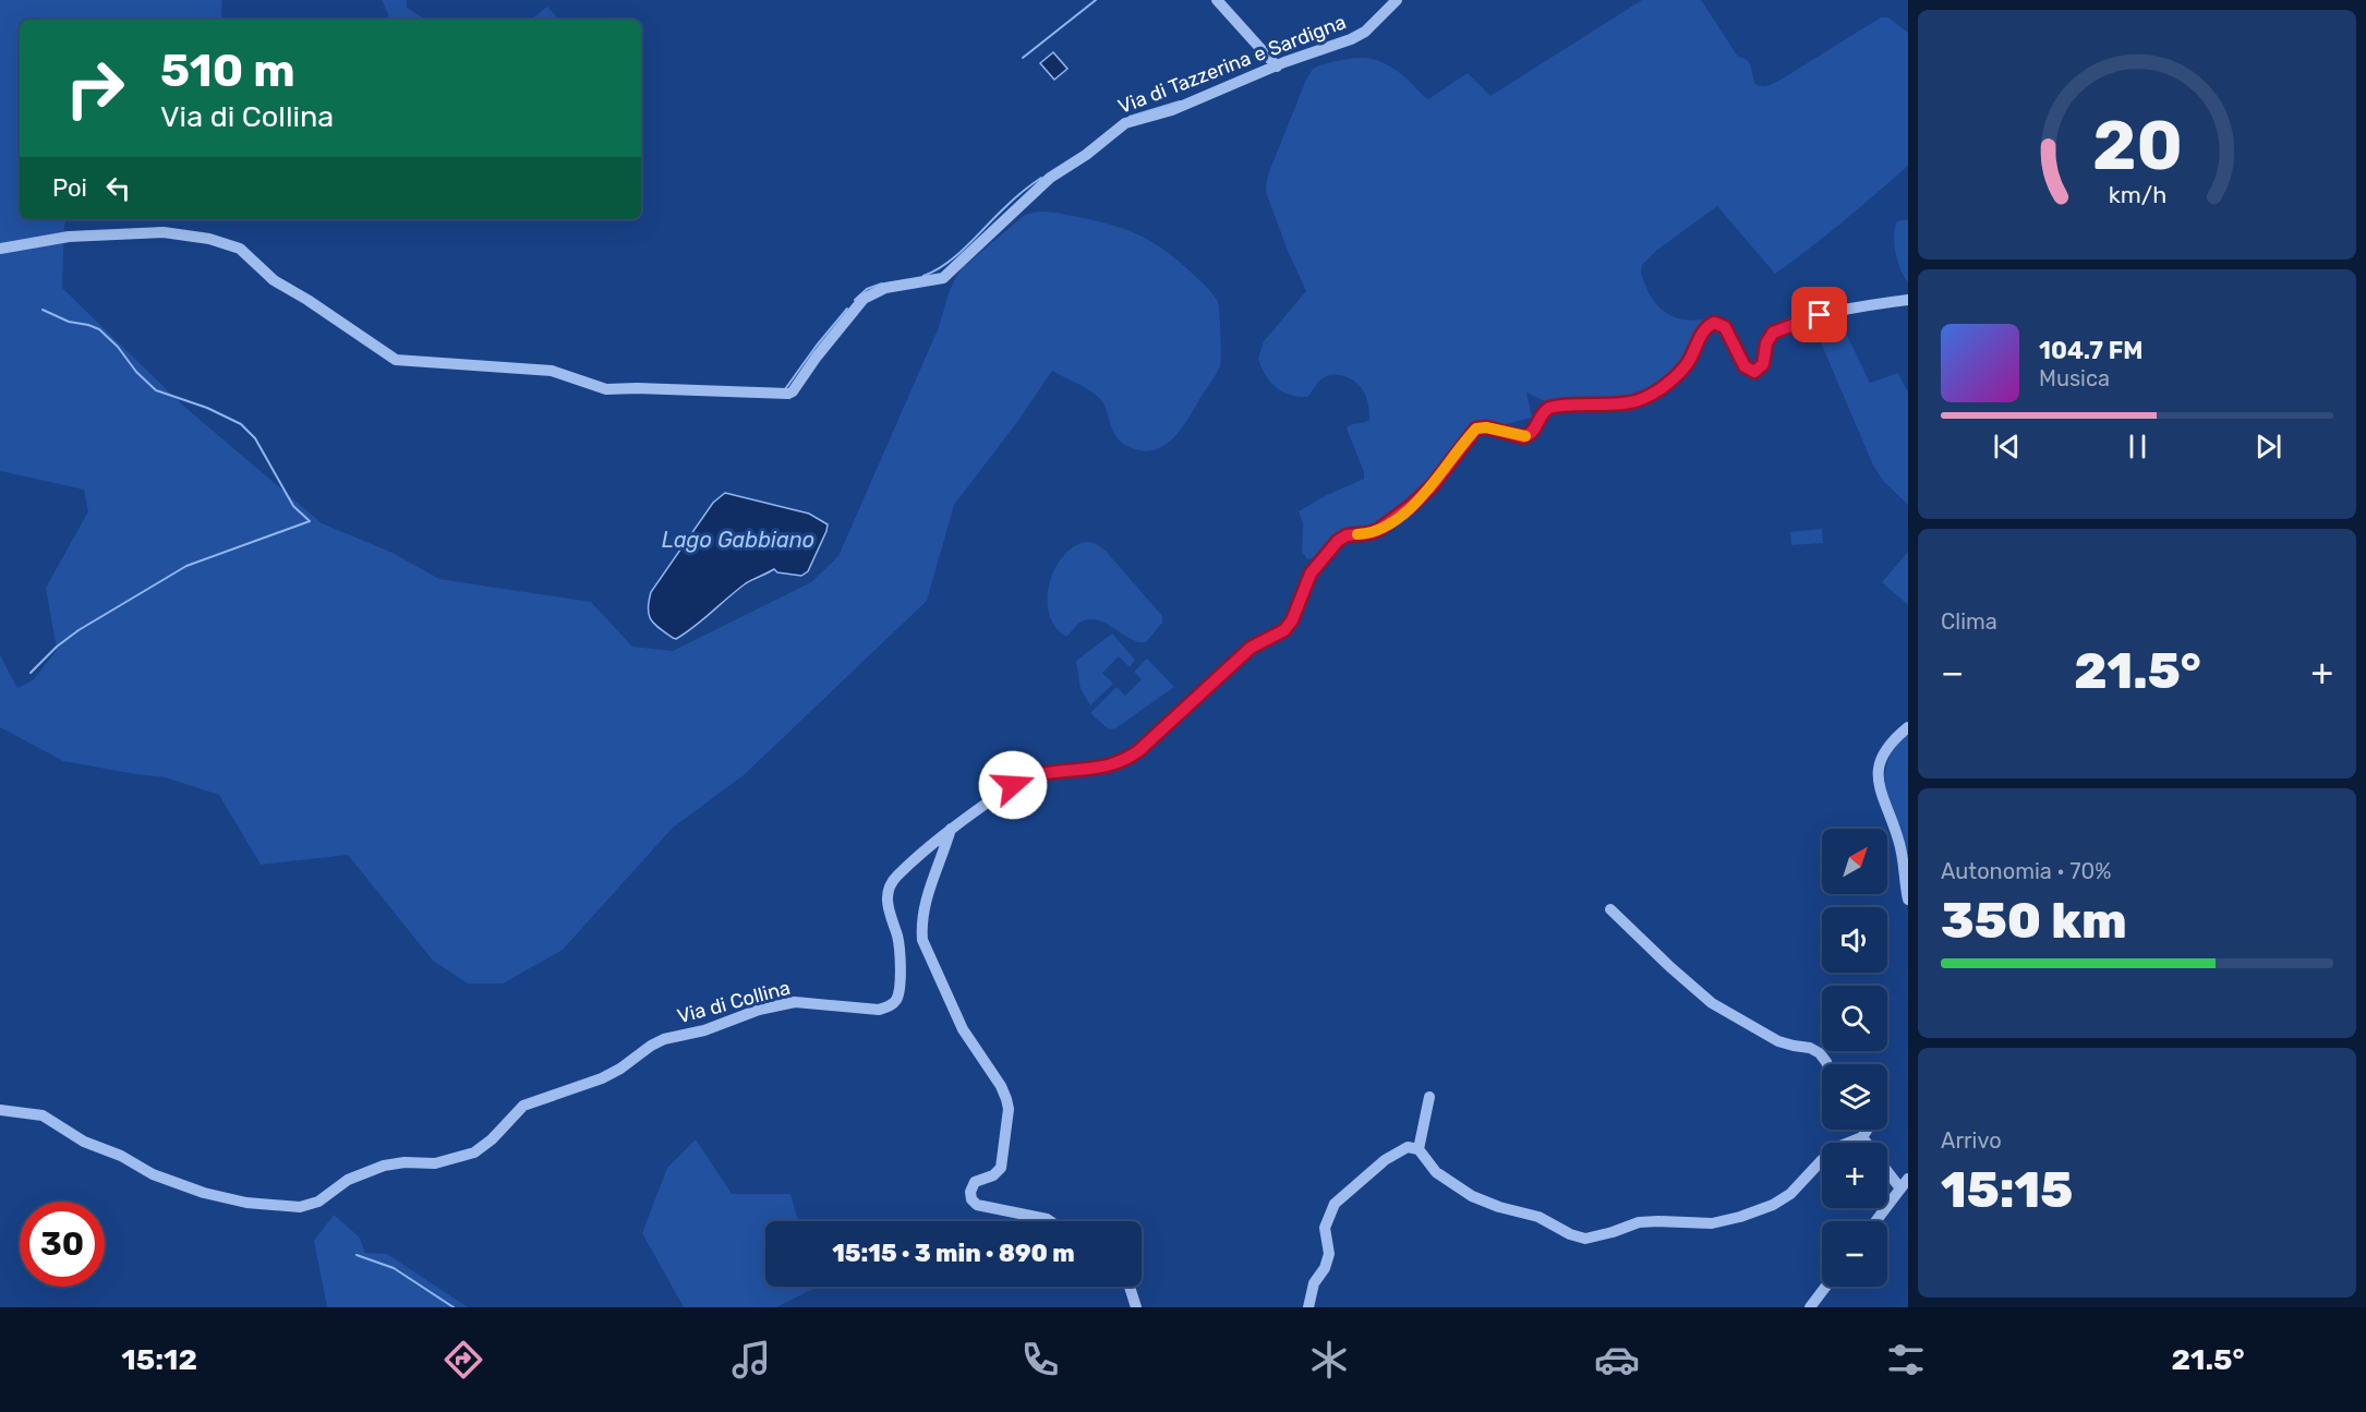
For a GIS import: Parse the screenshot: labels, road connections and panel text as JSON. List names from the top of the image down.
{
  "streets": {
    "street": ["Via di Tazzerina e Sardigna", "Via di Collina"]
  },
  "water": ["Lago Gabbiano"],
  "north": "top right",
  "page": {
    "turn": ["510 m", "Via di Collina"],
    "then": "Poi",
    "song": ["104.7 FM", "Musica"],
    "tile": [
      "Clima",
      ["Autonomia · 70%", "350 km"],
      ["Arrivo", "15:15"]
    ],
    "heat": ["−", "21.5°", "+"],
    "map_buttons": ["+", "−"],
    "limit": "30",
    "trip": "15:15 · 3 min · 890 m",
    "tabs": ["15:12", "21.5°"],
    "gauge": ["20", "km/h"]
  }
}
